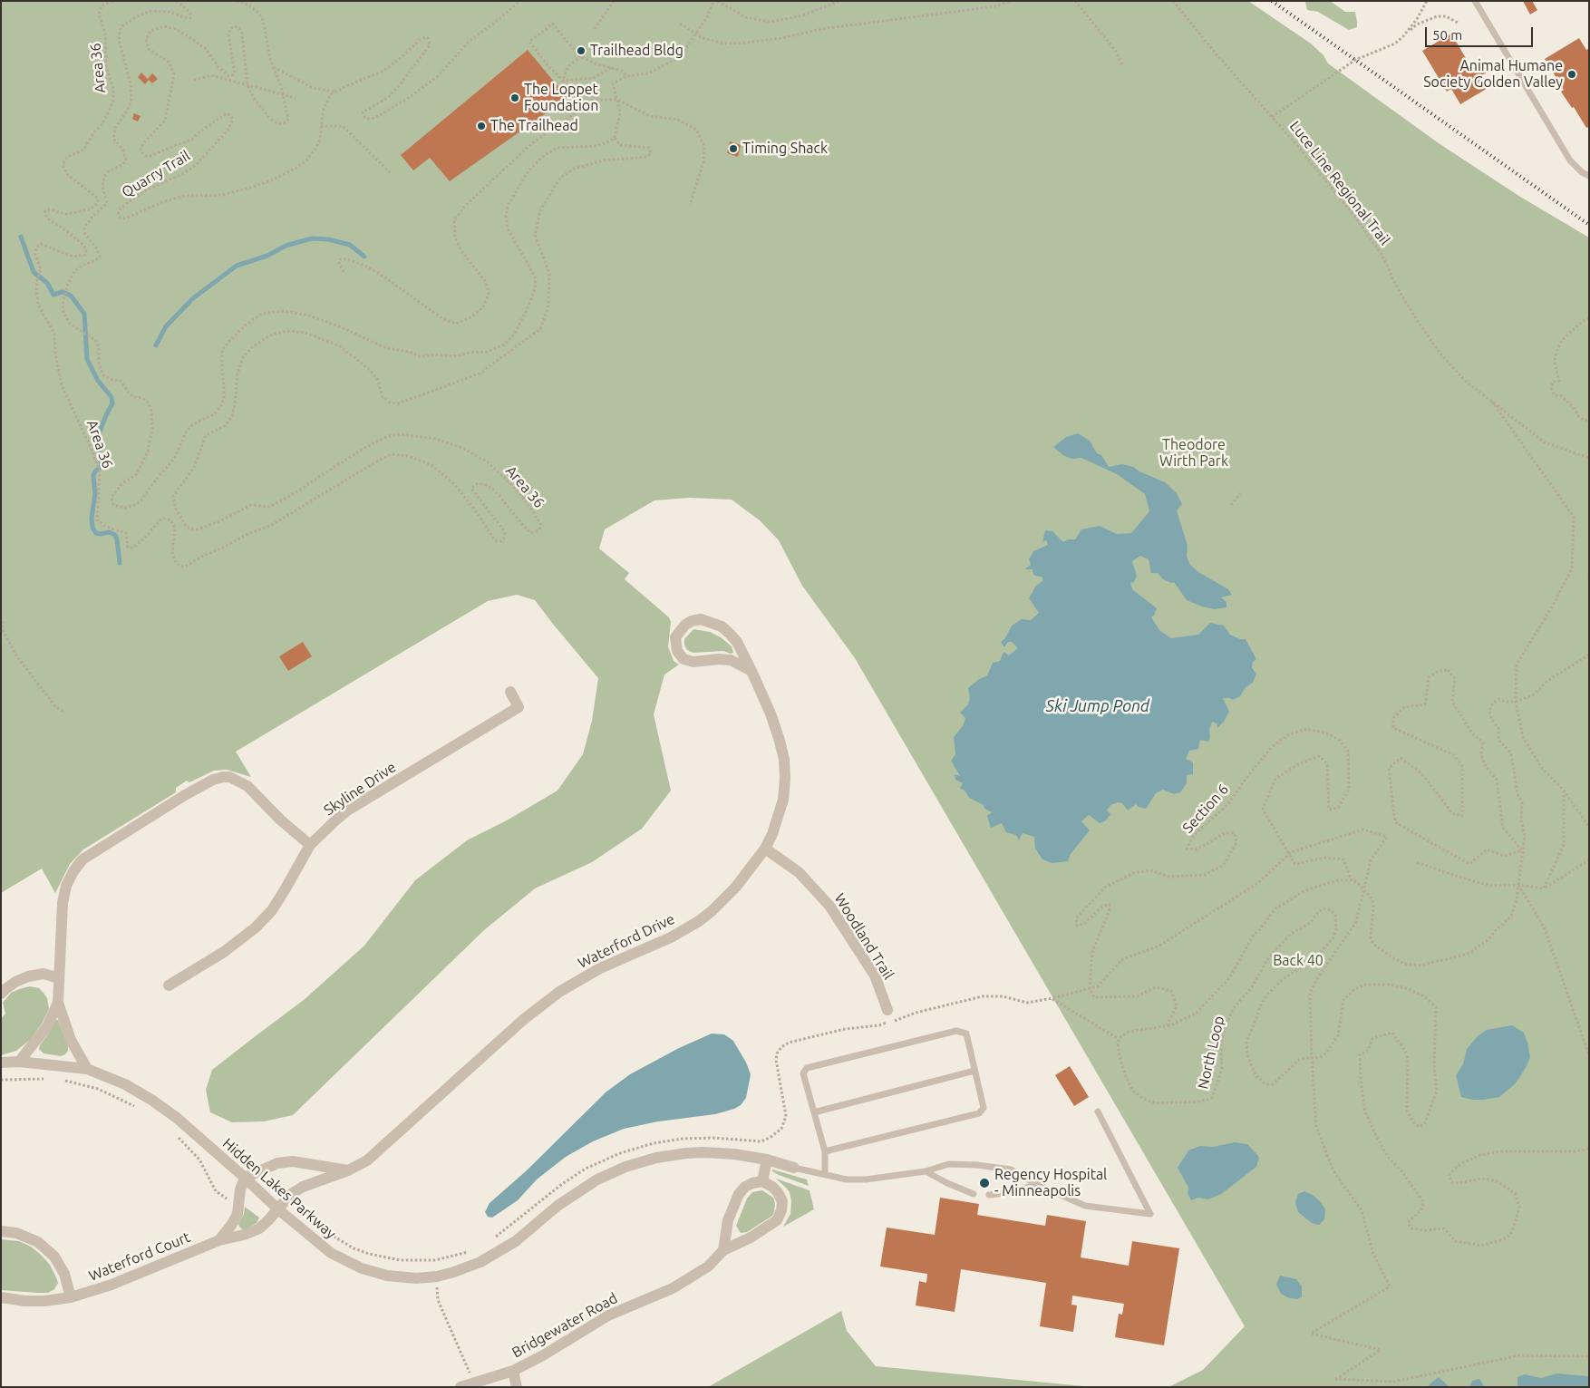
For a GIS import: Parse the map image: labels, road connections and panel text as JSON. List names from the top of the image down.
{
  "streets": {
    "street": [
      "Skyline Drive",
      "Woodland Trail",
      "Waterford Drive",
      "Hidden Lakes Parkway",
      "Waterford Court",
      "Bridgewater Road"
    ],
    "path": [
      "Area 36",
      "Quarry Trail",
      "Luce Line Regional Trail",
      "Section 6",
      "North Loop"
    ]
  },
  "crossings": [
    ["Section 6", "North Loop"],
    ["Woodland Trail", "Waterford Drive"],
    ["Waterford Drive", "Hidden Lakes Parkway"],
    ["Waterford Drive", "Waterford Court"],
    ["Hidden Lakes Parkway", "Waterford Court"]
  ],
  "water": ["Ski Jump Pond"],
  "parks": ["Theodore Wirth Park", "Back 40"],
  "places": [
    "Trailhead Bldg",
    "Animal Humane Society Golden Valley",
    "The Loppet Foundation",
    "The Trailhead",
    "Timing Shack",
    "Regency Hospital - Minneapolis"
  ],
  "scale_bar": "50 m"
}
